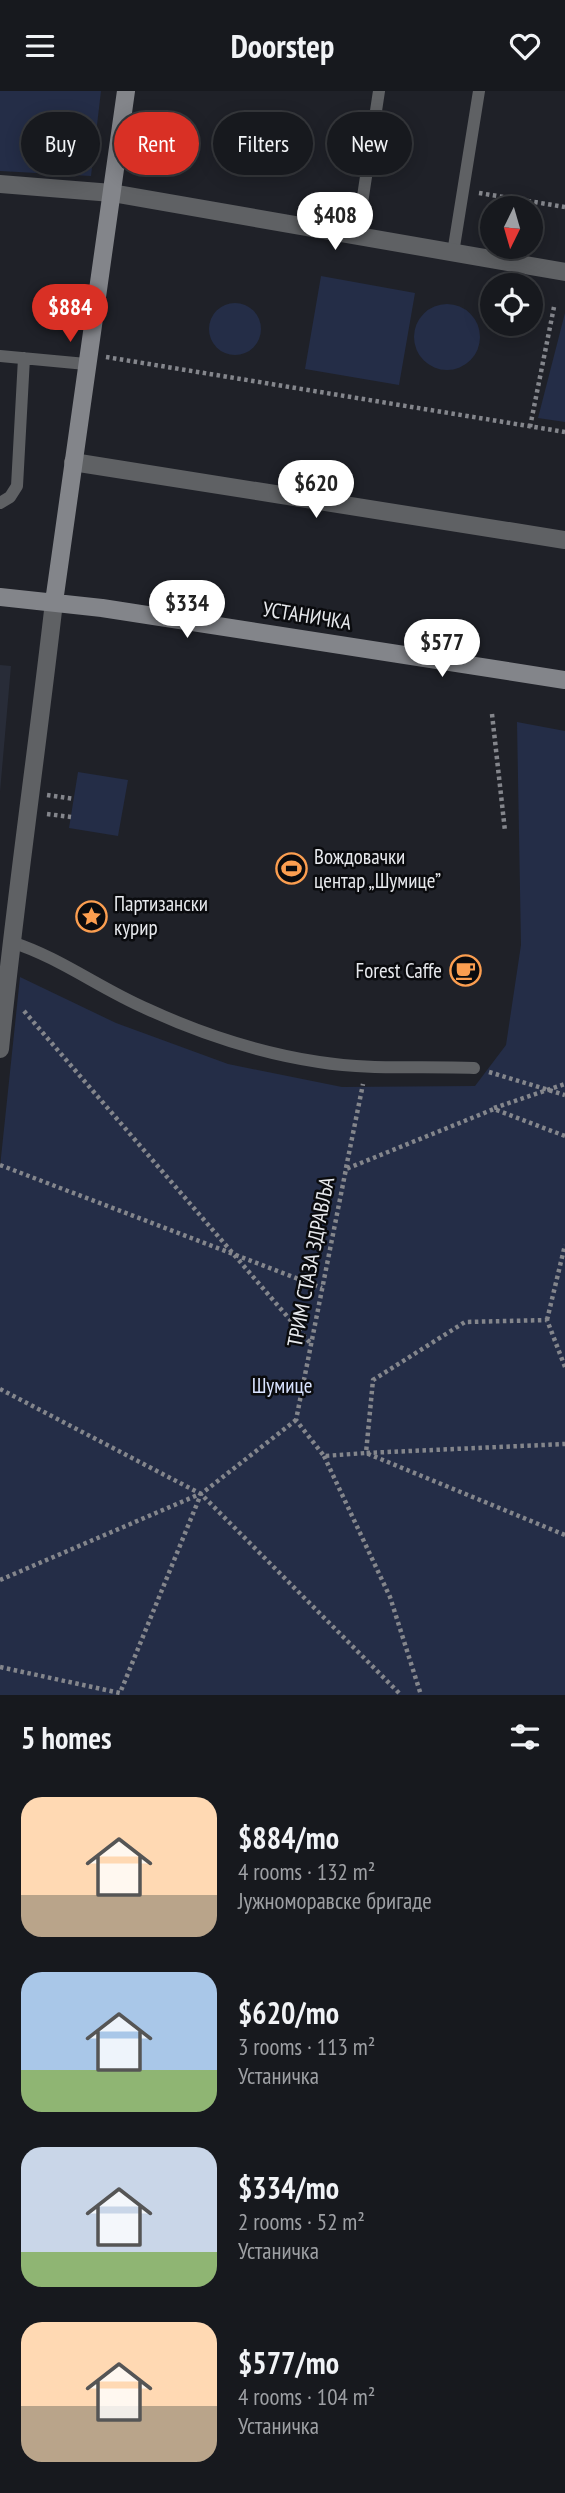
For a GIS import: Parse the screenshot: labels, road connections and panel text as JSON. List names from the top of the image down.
{
  "streets": {
    "main road": ["УСТАНИЧКА"],
    "path": ["ТРИМ СТАЗА ЗДРАВЉА"]
  },
  "parks": ["Шумице"],
  "places": {
    "sports": ["Вождовачки центар „Шумице”"],
    "place": ["Партизански курир"],
    "cafe": ["Forest Caffe"]
  },
  "north": "bottom",
  "page": {
    "header": "Doorstep",
    "chip": [
      "Buy",
      "Rent",
      "Filters",
      "New"
    ],
    "price": [
      "$408",
      "$884",
      "$620",
      "$334",
      "$577"
    ],
    "heading": "5 homes",
    "list": [
      {
        "name": "$884/mo",
        "note": "4 rooms · 132 m² · Јужноморавске бригаде"
      },
      {
        "name": "$620/mo",
        "note": "3 rooms · 113 m² · Устаничка"
      },
      {
        "name": "$334/mo",
        "note": "2 rooms · 52 m² · Устаничка"
      },
      {
        "name": "$577/mo",
        "note": "4 rooms · 104 m² · Устаничка"
      }
    ]
  }
}
